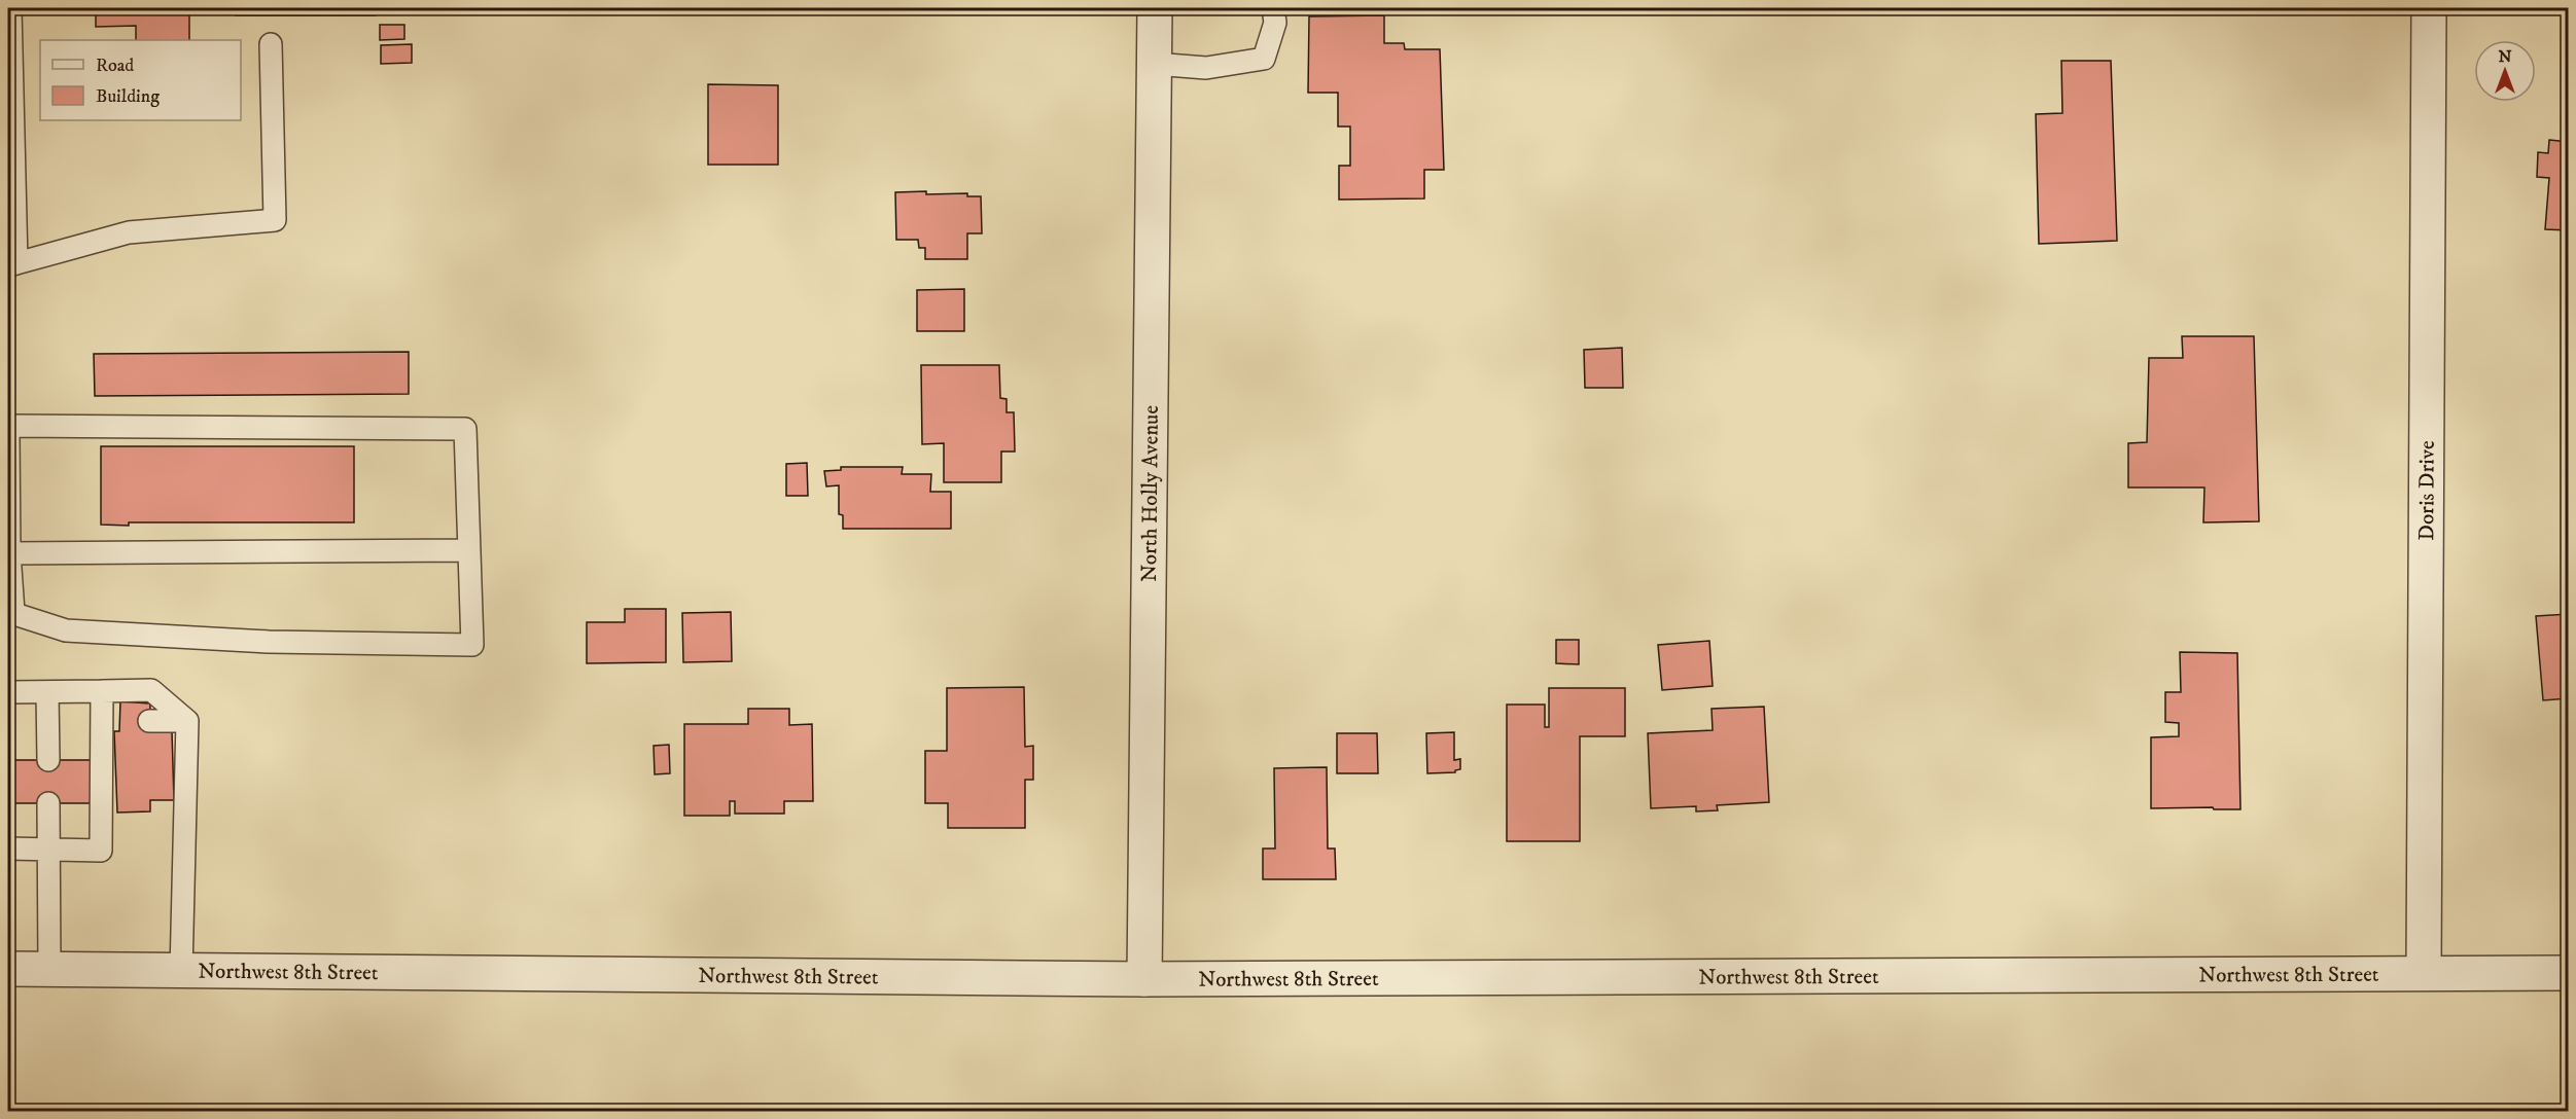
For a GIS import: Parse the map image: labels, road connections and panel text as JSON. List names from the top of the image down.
{
  "streets": {
    "street": ["Doris Drive", "North Holly Avenue", "Northwest 8th Street"]
  },
  "crossings": [
    ["Doris Drive", "Northwest 8th Street"],
    ["North Holly Avenue", "Northwest 8th Street"]
  ],
  "legend": ["Road", "Building"],
  "north": "top"
}
